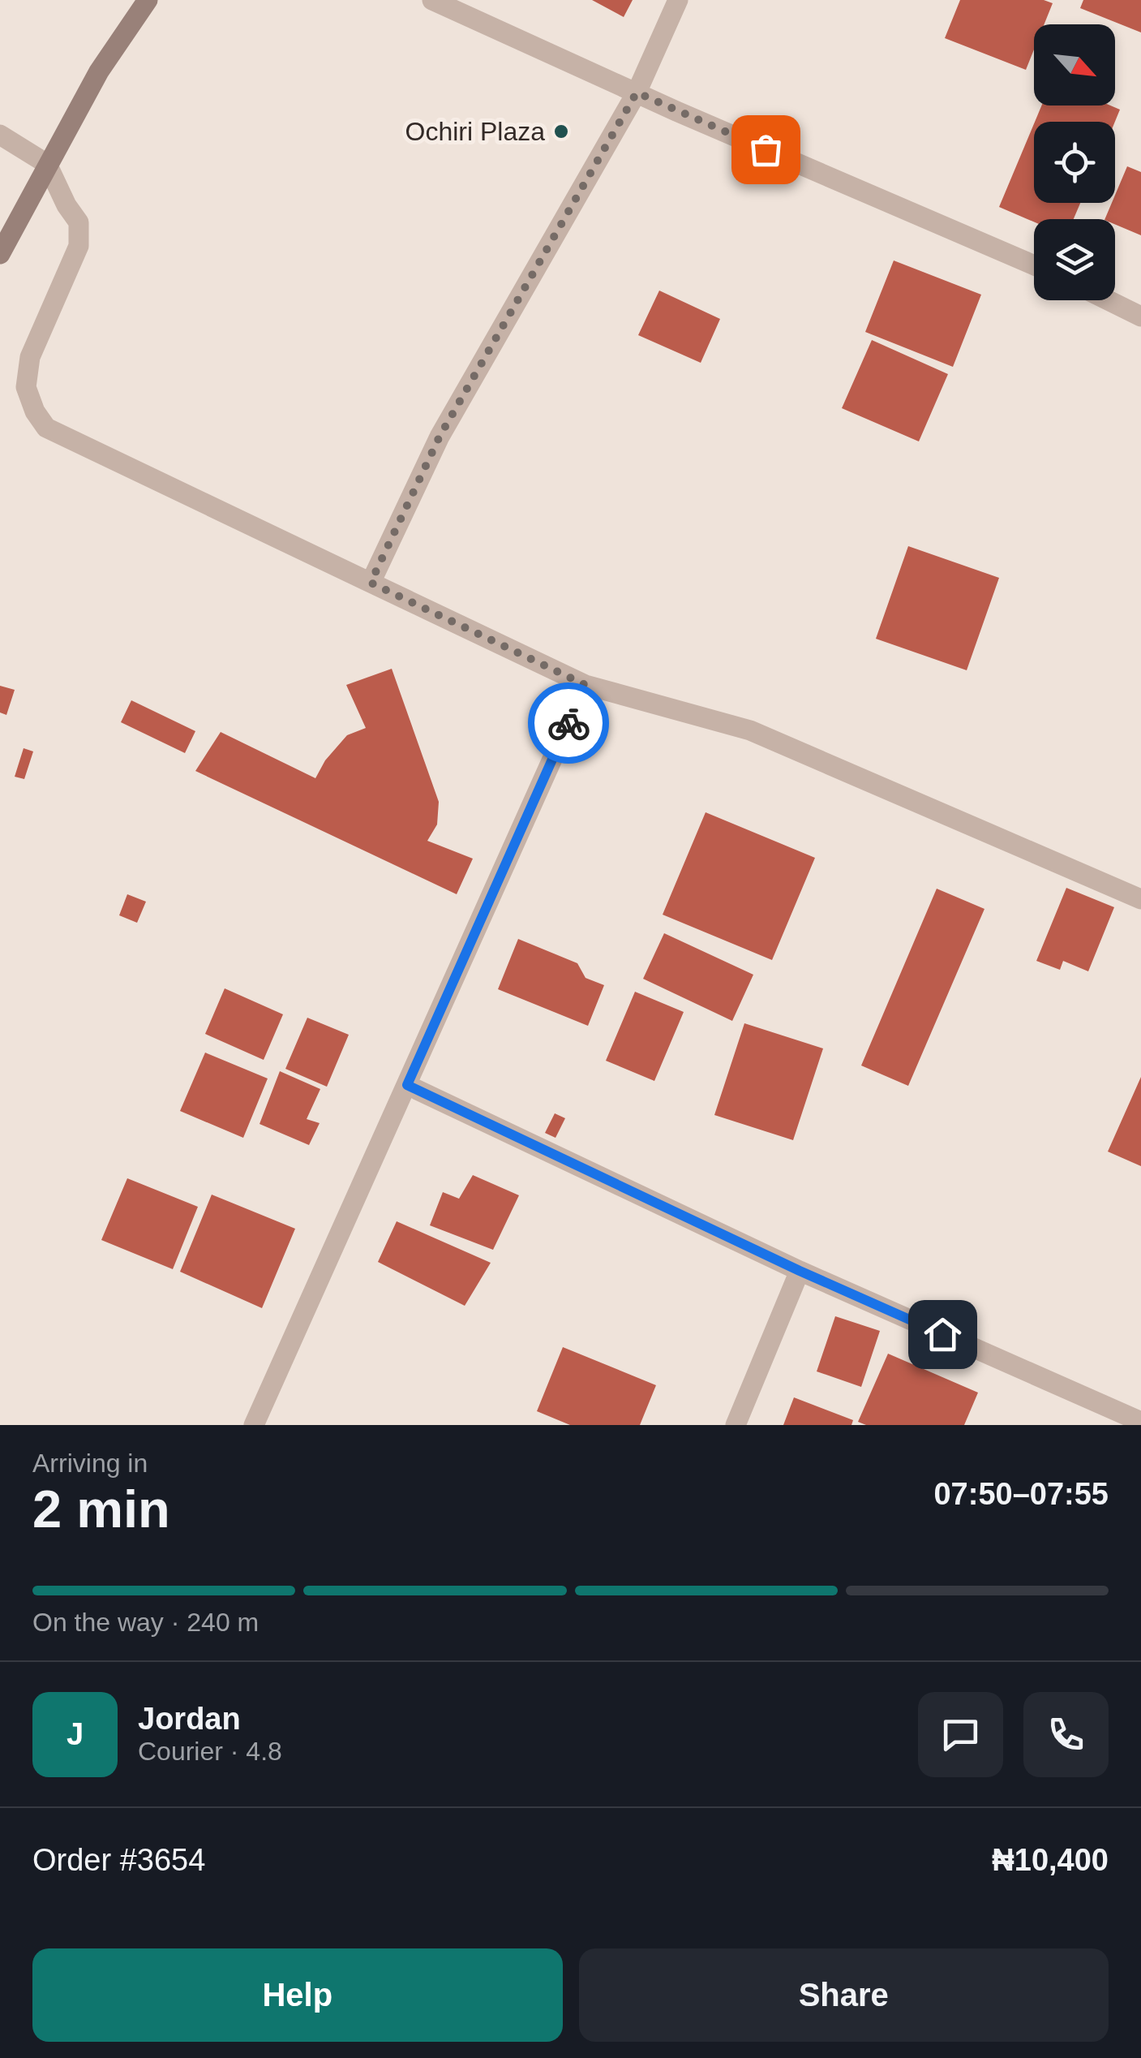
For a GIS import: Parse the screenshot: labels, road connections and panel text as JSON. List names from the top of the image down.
{
  "places": ["Ochiri Plaza"],
  "north": "bottom right",
  "page": {
    "heading": ["2 min", "Arriving in", "07:50–07:55"],
    "panel": [
      "Jordan",
      "Courier · 4.8",
      "Order #3654",
      "₦10,400"
    ],
    "bar": "On the way · 240 m",
    "round": "J",
    "buttons": ["Help", "Share"]
  }
}
